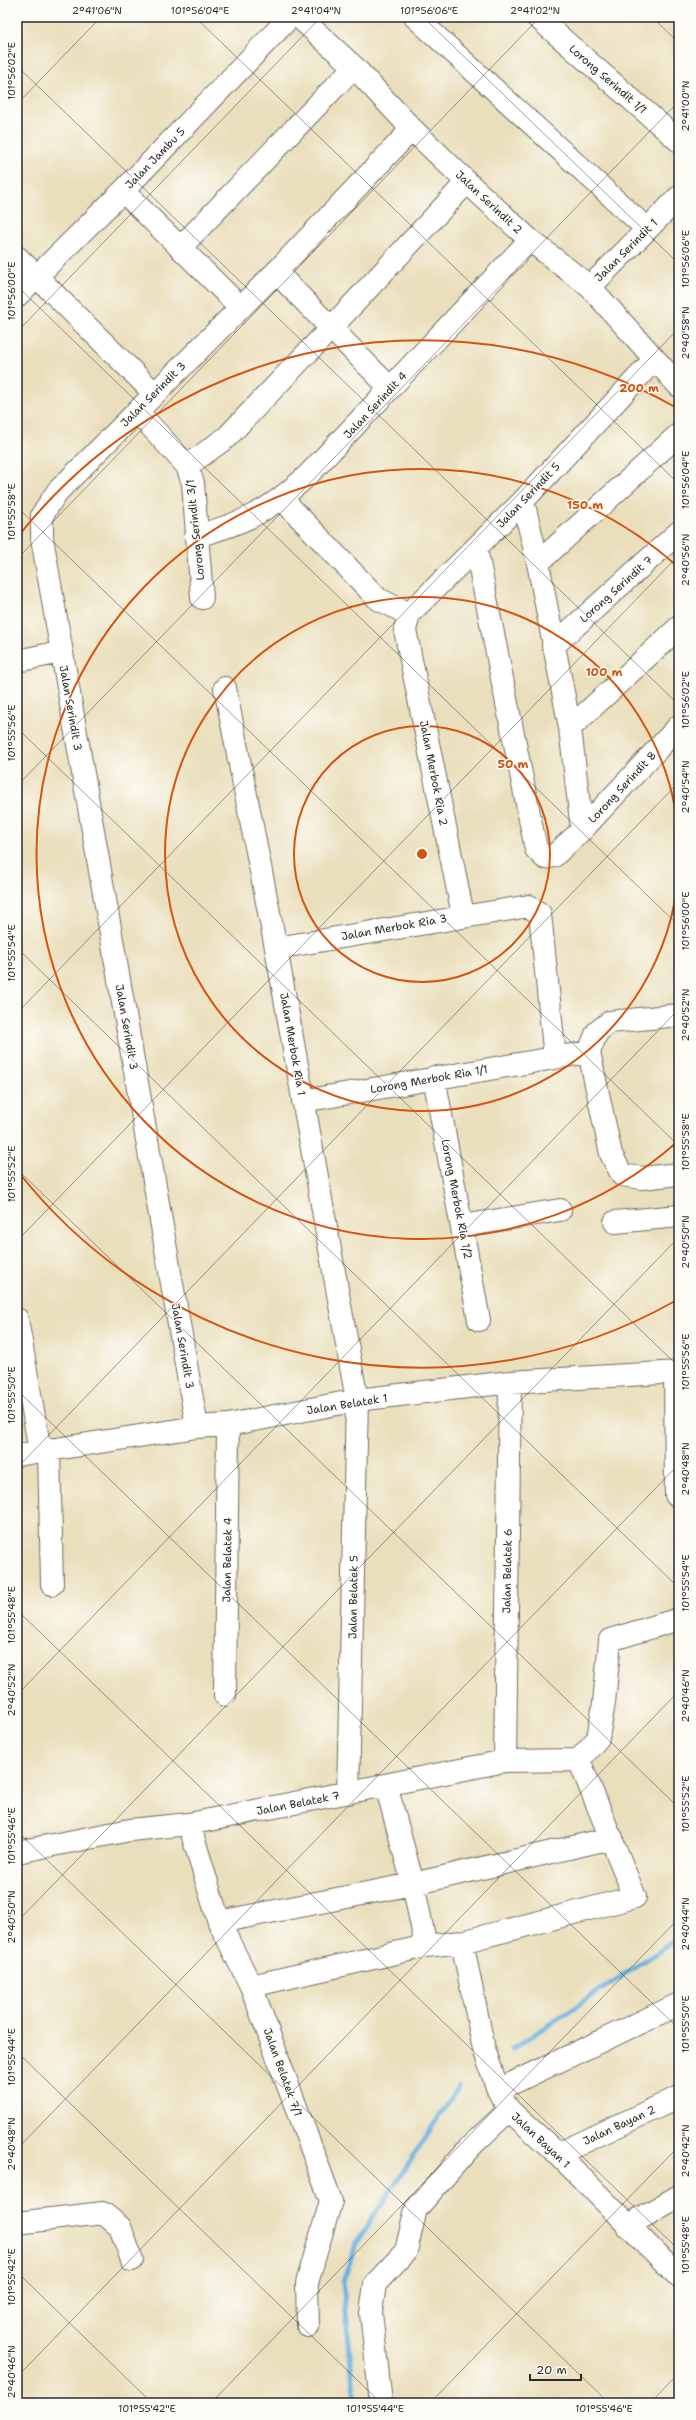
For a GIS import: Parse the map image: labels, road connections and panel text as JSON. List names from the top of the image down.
{
  "streets": {
    "street": [
      "Lorong Serindit 1/1",
      "Jalan Jambu 5",
      "Jalan Serindit 2",
      "Jalan Serindit 1",
      "Jalan Serindit 3",
      "Jalan Serindit 4",
      "Jalan Serindit 5",
      "Lorong Serindit 3/1",
      "Lorong Serindit 7",
      "Jalan Merbok Ria 2",
      "Lorong Serindit 8",
      "Jalan Merbok Ria 3",
      "Jalan Merbok Ria 1",
      "Lorong Merbok Ria 1/1",
      "Lorong Merbok Ria 1/2",
      "Jalan Belatek 1",
      "Jalan Belatek 4",
      "Jalan Belatek 6",
      "Jalan Belatek 5",
      "Jalan Belatek 7",
      "Jalan Belatek 7/1",
      "Jalan Bayan 2",
      "Jalan Bayan 1"
    ]
  },
  "crossings": [
    ["Jalan Serindit 2", "Jalan Serindit 1"],
    ["Jalan Serindit 2", "Jalan Serindit 3"],
    ["Jalan Serindit 2", "Jalan Serindit 4"],
    ["Jalan Serindit 2", "Jalan Serindit 5"],
    ["Jalan Serindit 3", "Lorong Serindit 3/1"],
    ["Jalan Serindit 3", "Jalan Belatek 1"],
    ["Jalan Serindit 4", "Lorong Serindit 3/1"],
    ["Jalan Serindit 5", "Jalan Merbok Ria 2"],
    ["Jalan Serindit 5", "Lorong Serindit 8"],
    ["Lorong Serindit 7", "Lorong Serindit 8"],
    ["Jalan Merbok Ria 2", "Jalan Merbok Ria 3"],
    ["Jalan Merbok Ria 3", "Jalan Merbok Ria 1"],
    ["Jalan Merbok Ria 3", "Lorong Merbok Ria 1/1"],
    ["Jalan Merbok Ria 1", "Lorong Merbok Ria 1/1"],
    ["Jalan Merbok Ria 1", "Jalan Belatek 1"],
    ["Jalan Merbok Ria 1", "Jalan Belatek 5"],
    ["Lorong Merbok Ria 1/1", "Lorong Merbok Ria 1/2"],
    ["Jalan Belatek 1", "Jalan Belatek 4"],
    ["Jalan Belatek 1", "Jalan Belatek 6"],
    ["Jalan Belatek 1", "Jalan Belatek 5"],
    ["Jalan Belatek 6", "Jalan Belatek 7"],
    ["Jalan Belatek 5", "Jalan Belatek 7"],
    ["Jalan Belatek 7", "Jalan Belatek 7/1"],
    ["Jalan Bayan 2", "Jalan Bayan 1"]
  ],
  "scale_bar": "20 m",
  "coordinates": [
    "2°41'06\"N",
    "101°56'04\"E",
    "2°41'04\"N",
    "101°56'06\"E",
    "2°41'02\"N",
    "101°56'02\"E",
    "2°41'00\"N",
    "101°56'00\"E",
    "2°40'58\"N",
    "101°55'58\"E",
    "2°40'56\"N",
    "101°55'56\"E",
    "2°40'54\"N",
    "101°55'54\"E",
    "2°40'52\"N",
    "101°55'52\"E",
    "2°40'50\"N",
    "101°55'50\"E",
    "2°40'48\"N",
    "101°55'48\"E",
    "2°40'46\"N",
    "101°55'46\"E",
    "2°40'44\"N",
    "101°55'44\"E",
    "2°40'42\"N",
    "101°55'42\"E"
  ],
  "rings": [
    "200 m",
    "150 m",
    "100 m",
    "50 m"
  ]
}
